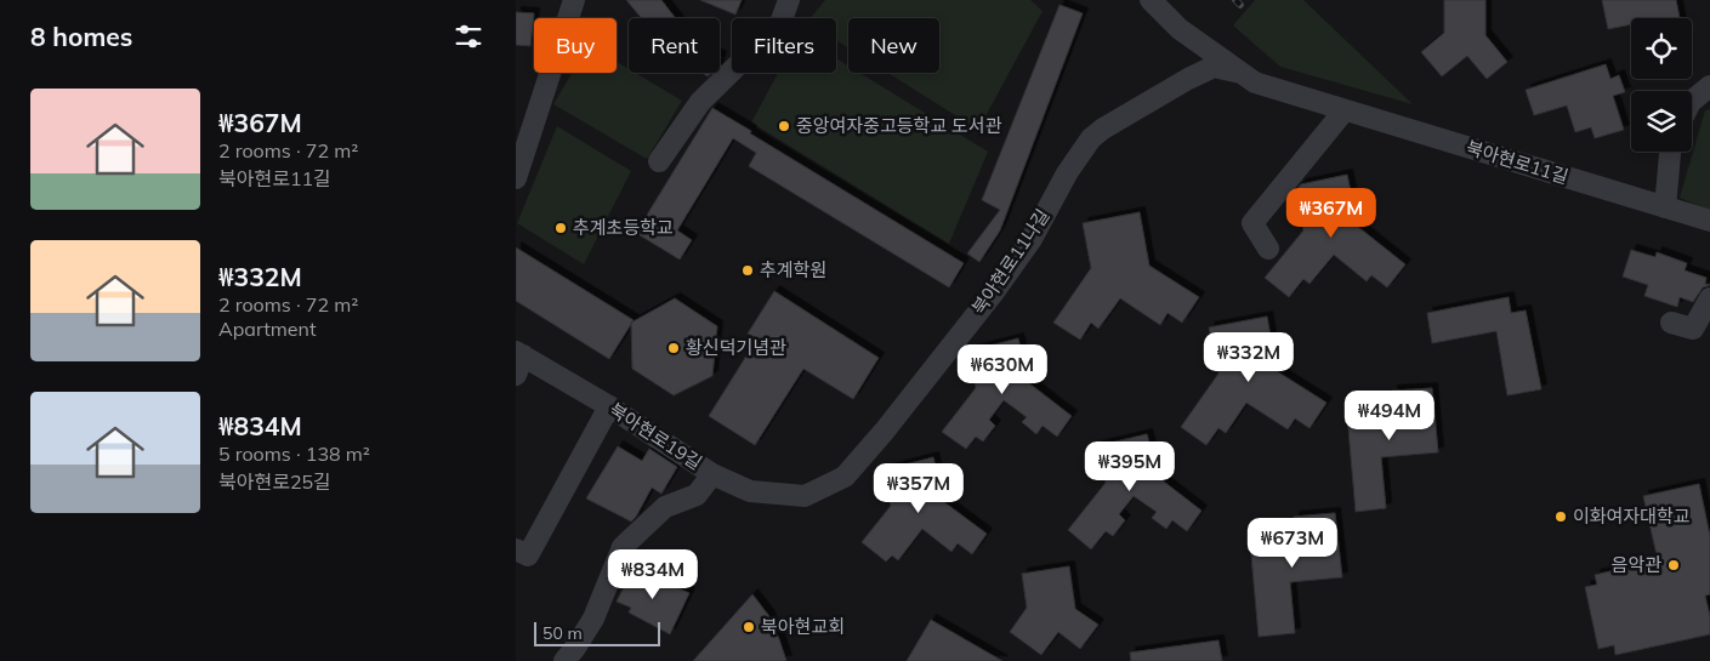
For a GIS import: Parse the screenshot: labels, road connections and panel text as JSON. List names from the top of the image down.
{
  "streets": {
    "street": ["북아현로11길", "북아현로11나길", "북아현로19길"]
  },
  "crossings": [
    ["북아현로11길", "북아현로11나길"],
    ["북아현로11나길", "북아현로19길"]
  ],
  "places": [
    "중앙여자중고등학교 도서관",
    "추계초등학교",
    "추계학원",
    "황신덕기념관",
    "이화여자대학교",
    "음악관",
    "북아현교회"
  ],
  "scale_bar": "50 m",
  "page": {
    "heading": "8 homes",
    "chip": [
      "Buy",
      "Rent",
      "Filters",
      "New"
    ],
    "list": [
      {
        "name": "₩367M",
        "note": "2 rooms · 72 m² · 북아현로11길"
      },
      {
        "name": "₩332M",
        "note": "2 rooms · 72 m² · Apartment"
      },
      {
        "name": "₩834M",
        "note": "5 rooms · 138 m² · 북아현로25길"
      }
    ],
    "price": [
      "₩367M",
      "₩332M",
      "₩630M",
      "₩494M",
      "₩395M",
      "₩357M",
      "₩673M",
      "₩834M"
    ],
    "scale": "50 m"
  }
}
